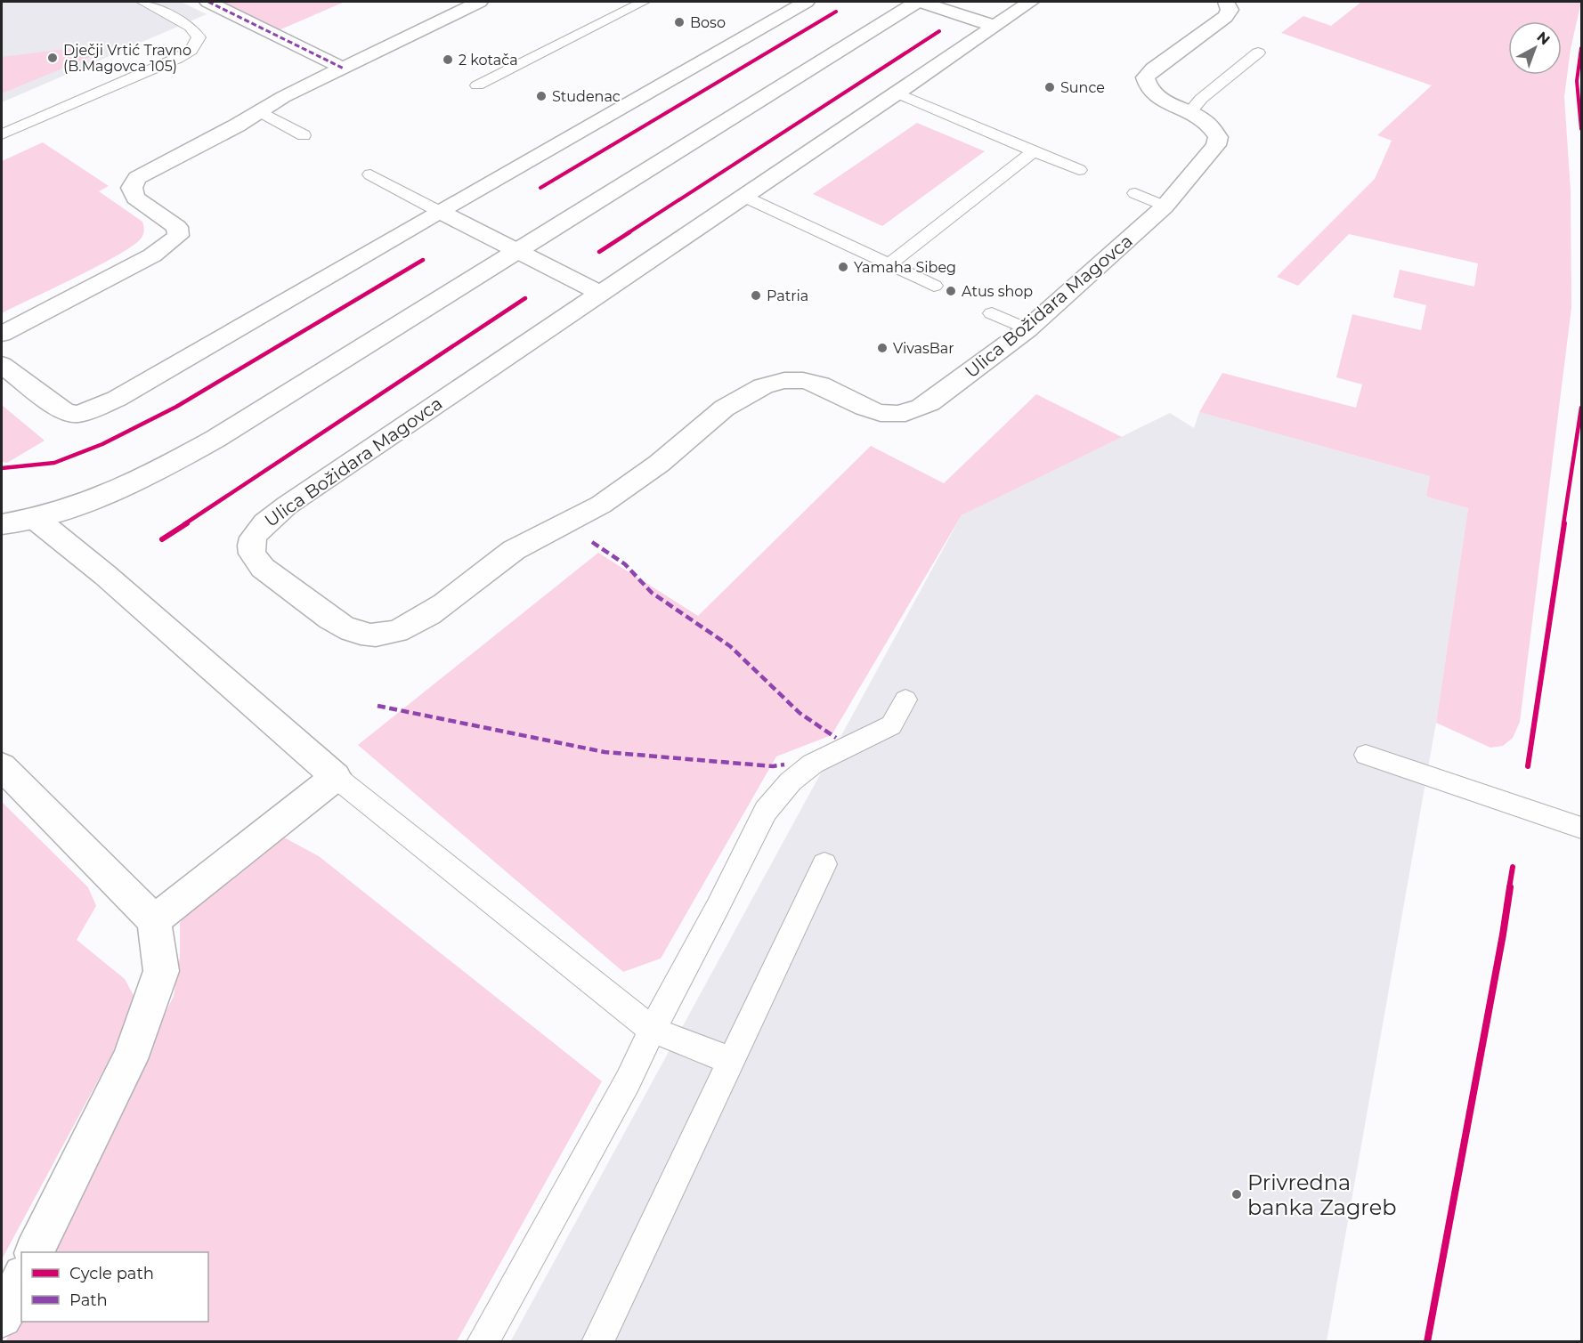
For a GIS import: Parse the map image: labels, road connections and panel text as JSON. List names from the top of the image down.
{
  "streets": {
    "street": ["Ulica Božidara Magovca"]
  },
  "places": [
    "Boso",
    "Dječji Vrtić Travno (B.Magovca 105)",
    "2 kotača",
    "Sunce",
    "Studenac",
    "Yamaha Sibeg",
    "Atus shop",
    "Patria",
    "VivasBar",
    "Privredna banka Zagreb"
  ],
  "legend": ["Cycle path", "Path"],
  "north": "top right"
}
